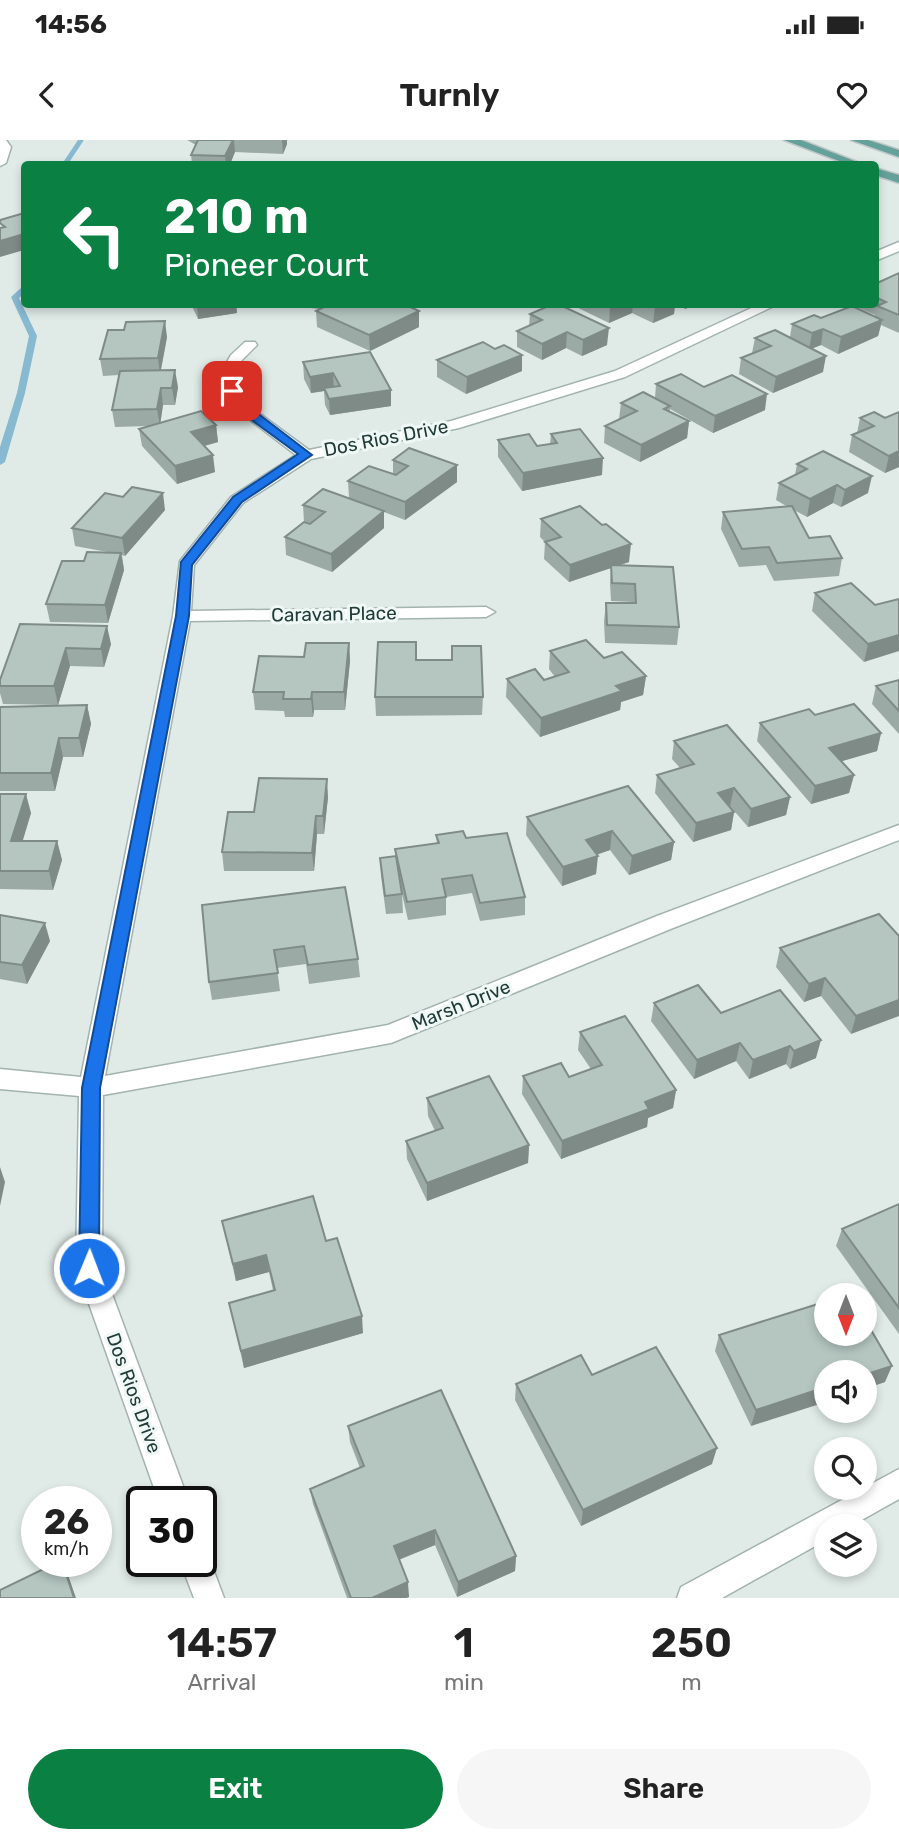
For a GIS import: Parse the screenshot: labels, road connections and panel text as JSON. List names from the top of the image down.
{
  "streets": {
    "street": ["Dos Rios Drive", "Caravan Place", "Marsh Drive"]
  },
  "crossings": [
    ["Dos Rios Drive", "Caravan Place"],
    ["Dos Rios Drive", "Marsh Drive"]
  ],
  "north": "bottom",
  "page": {
    "status": "14:56",
    "header": "Turnly",
    "turn": ["210 m", "Pioneer Court"],
    "speed": "26 km/h",
    "limit": "30",
    "eta": [
      "14:57",
      "Arrival",
      "1",
      "min",
      "250",
      "m"
    ],
    "buttons": ["Exit", "Share"]
  }
}
